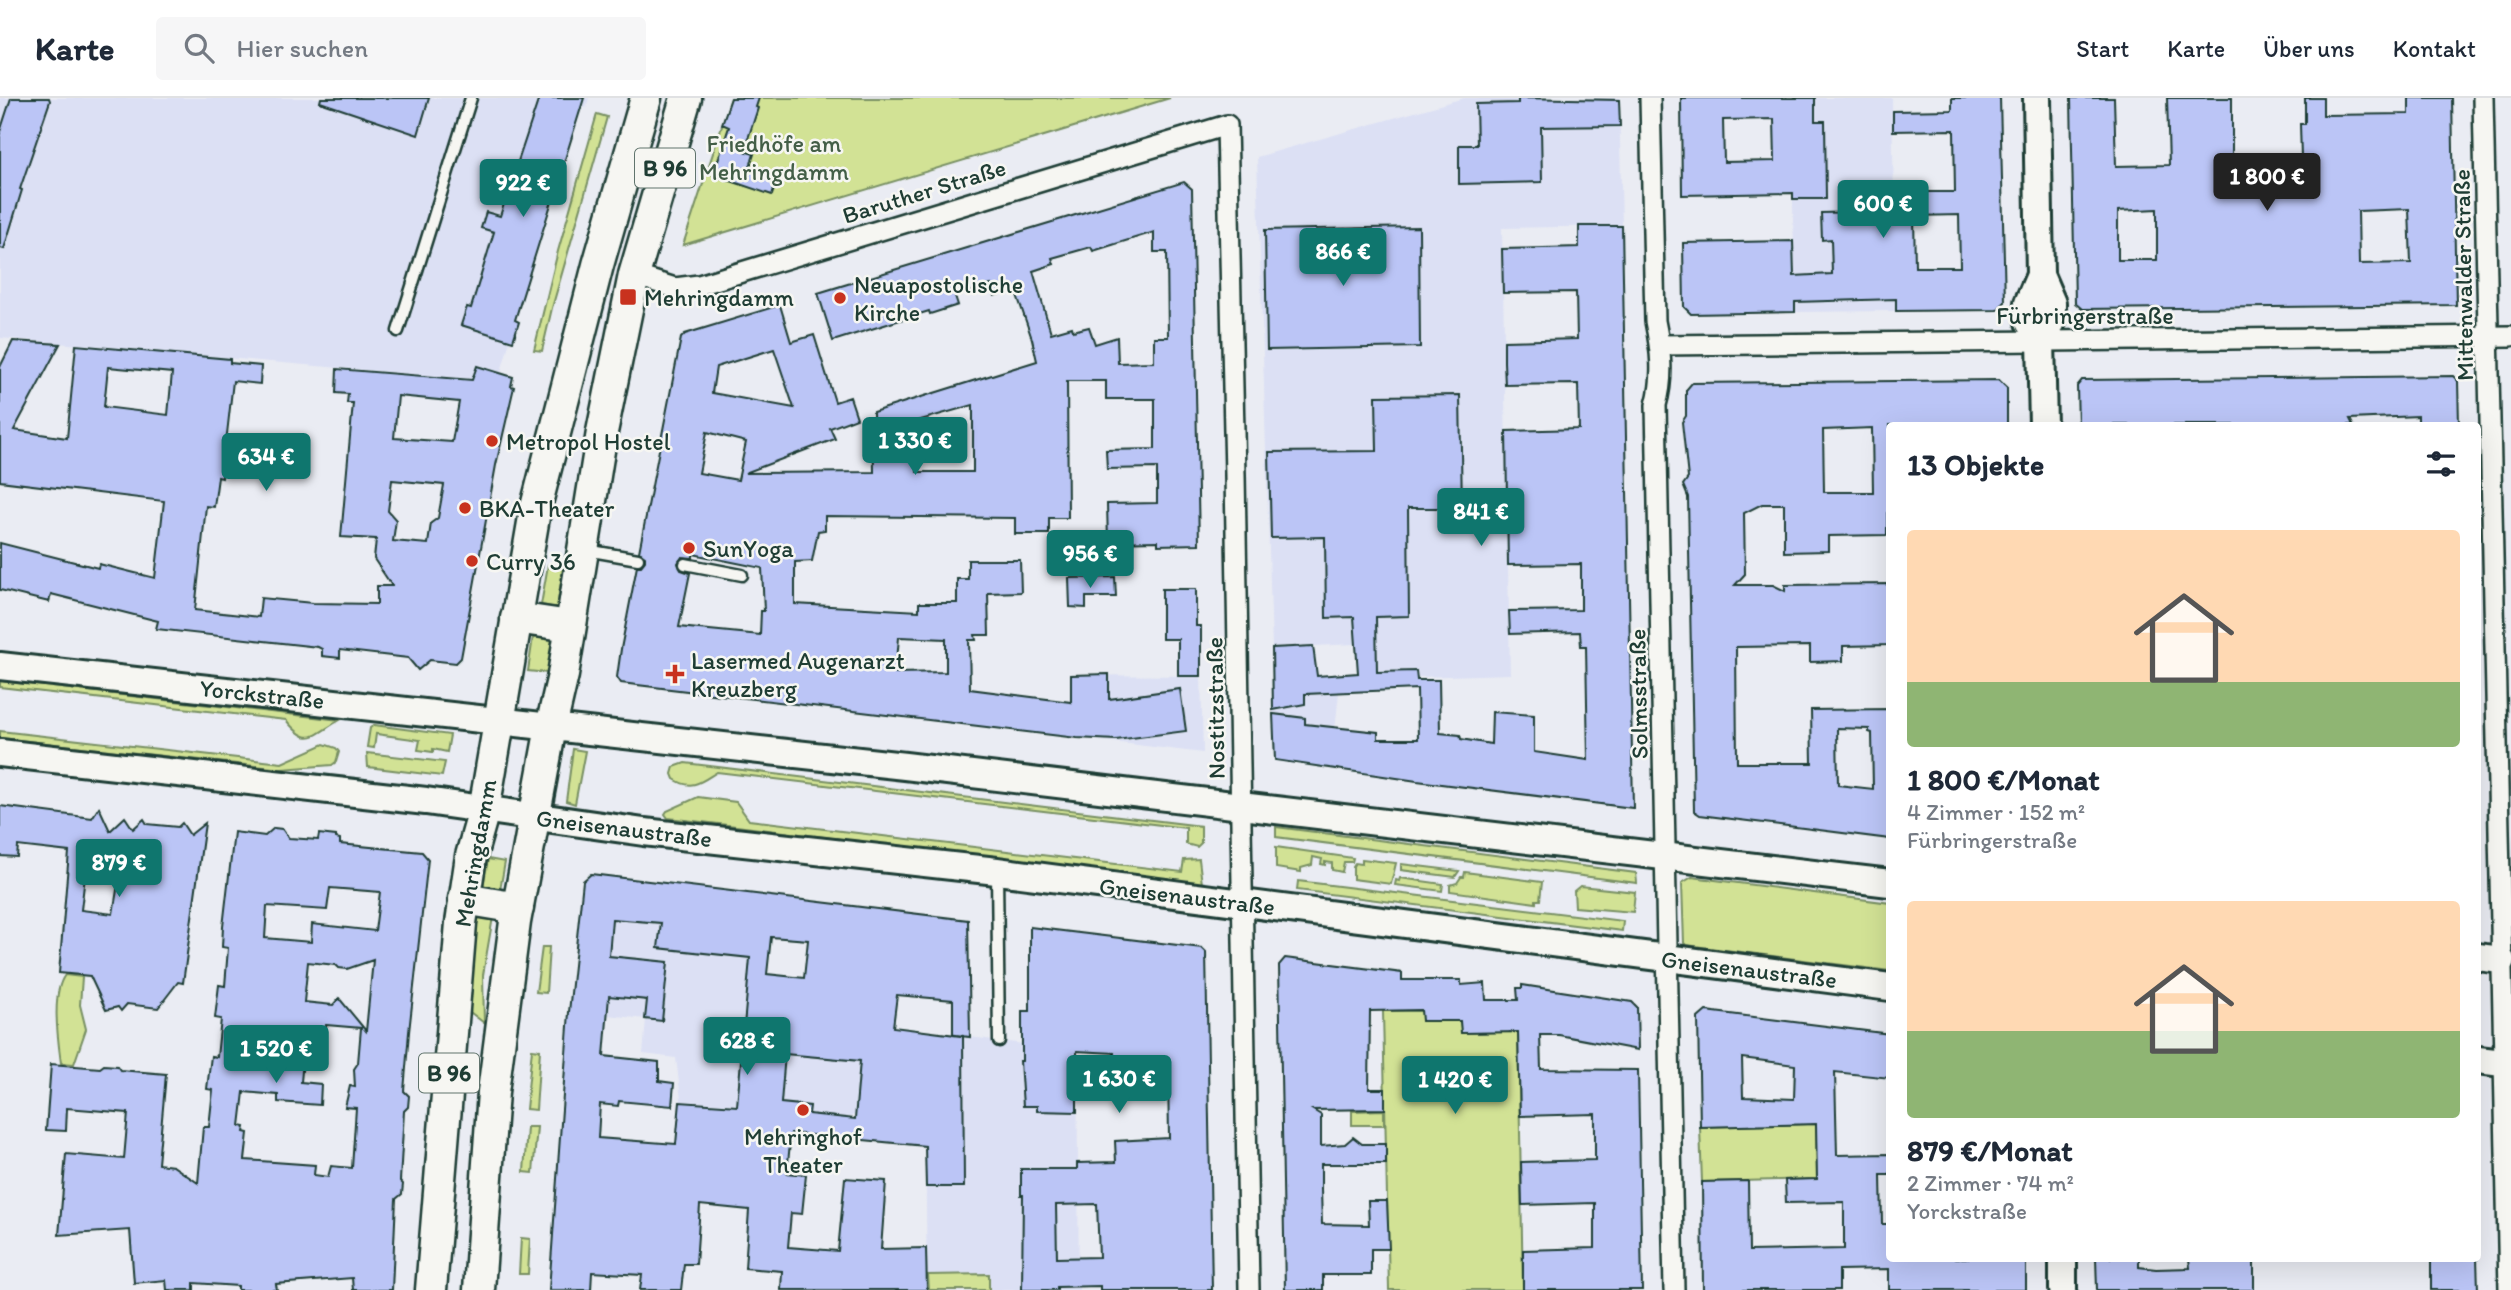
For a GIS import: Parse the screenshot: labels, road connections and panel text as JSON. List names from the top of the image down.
{
  "streets": {
    "main road": [
      "B 96",
      "Yorckstraße",
      "Gneisenaustraße",
      "Mehringdamm"
    ],
    "street": [
      "Baruther Straße",
      "Mittenwalder Straße",
      "Fürbringerstraße",
      "Solmsstraße",
      "Nostitzstraße"
    ]
  },
  "crossings": [
    ["Baruther Straße", "Nostitzstraße"],
    ["Baruther Straße", "Mehringdamm"],
    ["Mittenwalder Straße", "Fürbringerstraße"],
    ["Fürbringerstraße", "Solmsstraße"],
    ["Yorckstraße", "Mehringdamm"],
    ["Solmsstraße", "Gneisenaustraße"],
    ["Nostitzstraße", "Gneisenaustraße"],
    ["Gneisenaustraße", "Mehringdamm"]
  ],
  "parks": ["Friedhöfe am Mehringdamm"],
  "places": {
    "transit": ["Mehringdamm"],
    "other": [
      "Neuapostolische Kirche",
      "Metropol Hostel",
      "BKA-Theater",
      "SunYoga",
      "Curry 36",
      "Mehringhof Theater"
    ],
    "health": ["Lasermed Augenarzt Kreuzberg"]
  },
  "page": {
    "header": "Karte",
    "search": "Hier suchen",
    "nav": [
      "Start",
      "Karte",
      "Über uns",
      "Kontakt"
    ],
    "price": [
      "1 800 €",
      "922 €",
      "600 €",
      "866 €",
      "1 330 €",
      "634 €",
      "841 €",
      "956 €",
      "879 €",
      "628 €",
      "1 520 €",
      "1 630 €",
      "1 420 €"
    ],
    "heading": "13 Objekte",
    "list": [
      {
        "name": "1 800 €/Monat",
        "note": "4 Zimmer · 152 m² · Fürbringerstraße"
      },
      {
        "name": "879 €/Monat",
        "note": "2 Zimmer · 74 m² · Yorckstraße"
      }
    ]
  }
}
